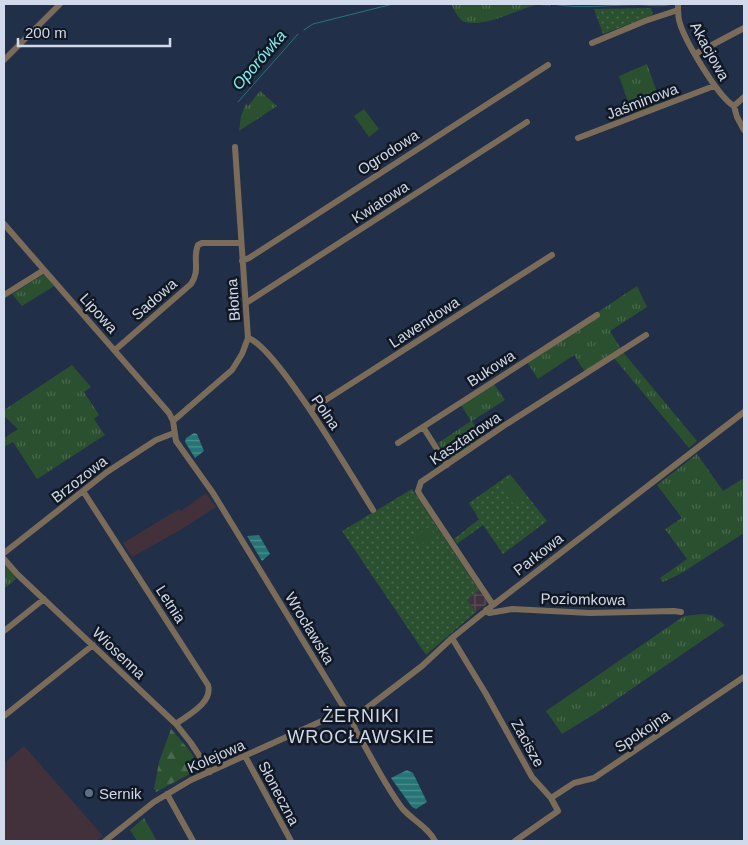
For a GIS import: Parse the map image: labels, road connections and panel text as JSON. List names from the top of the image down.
{
  "streets": {
    "street": [
      "Akacjowa",
      "Jaśminowa",
      "Ogrodowa",
      "Kwiatowa",
      "Sadowa",
      "Błotna",
      "Lipowa",
      "Lawendowa",
      "Bukowa",
      "Polna",
      "Kasztanowa",
      "Brzozowa",
      "Parkowa",
      "Poziomkowa",
      "Letnia",
      "Wrocławska",
      "Wiosenna",
      "Spokojna",
      "Zacisze",
      "Kolejowa",
      "Słoneczna"
    ]
  },
  "crossings": [
    ["Akacjowa", "Jaśminowa"],
    ["Ogrodowa", "Błotna"],
    ["Kwiatowa", "Błotna"],
    ["Sadowa", "Błotna"],
    ["Sadowa", "Lipowa"],
    ["Błotna", "Lipowa"],
    ["Błotna", "Polna"],
    ["Błotna", "Wrocławska"],
    ["Lipowa", "Wrocławska"],
    ["Lawendowa", "Polna"],
    ["Kasztanowa", "Parkowa"],
    ["Brzozowa", "Letnia"],
    ["Brzozowa", "Wrocławska"],
    ["Parkowa", "Poziomkowa"],
    ["Parkowa", "Wrocławska"],
    ["Parkowa", "Zacisze"],
    ["Parkowa", "Kolejowa"],
    ["Letnia", "Wiosenna"],
    ["Wrocławska", "Kolejowa"],
    ["Wiosenna", "Kolejowa"],
    ["Spokojna", "Zacisze"],
    ["Kolejowa", "Słoneczna"]
  ],
  "districts": ["ŻERNIKI WROCŁAWSKIE"],
  "water": ["Oporówka"],
  "places": ["Sernik"],
  "scale_bar": "200 m"
}
